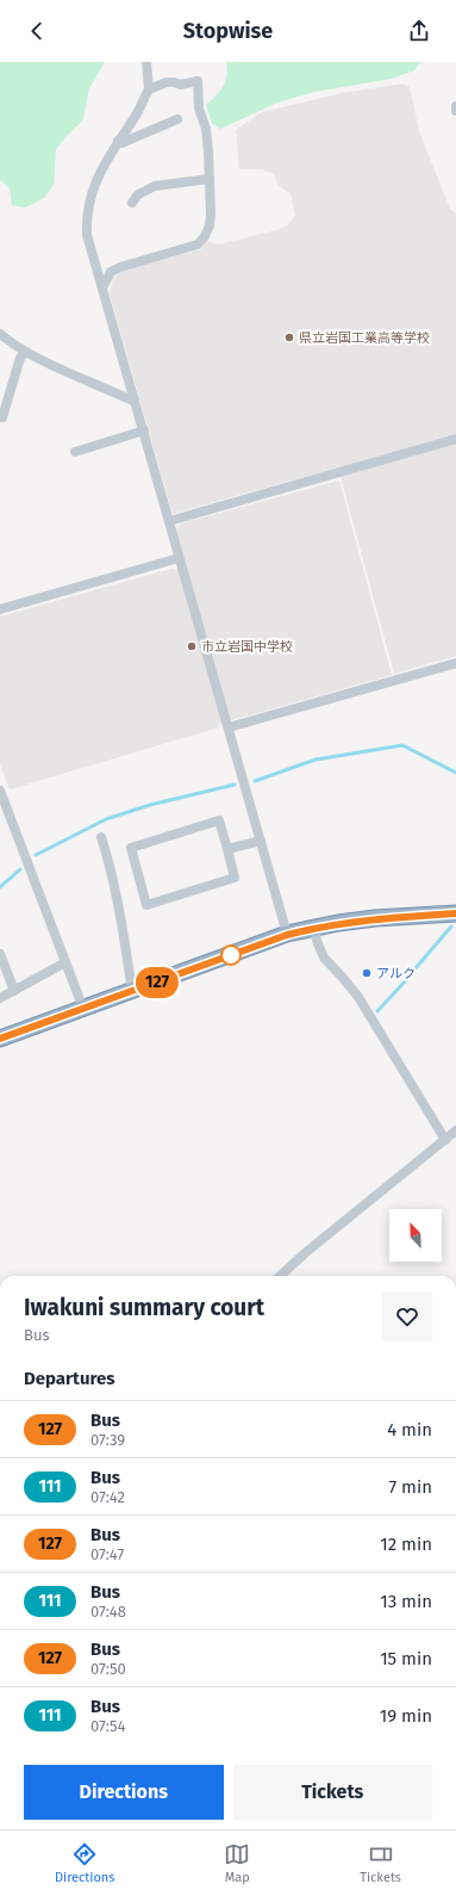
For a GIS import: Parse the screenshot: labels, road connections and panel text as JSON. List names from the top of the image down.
{
  "places": ["県立岩国工業高等学校", "市立岩国中学校", "アルク"],
  "lines": ["bus line 127"],
  "north": "top left",
  "page": {
    "header": "Stopwise",
    "on_map": "127",
    "heading": [
      ["Iwakuni summary court", "Bus"],
      "Departures"
    ],
    "list": [
      {
        "mark": "127",
        "name": "Bus",
        "note": "07:39",
        "value": "4 min"
      },
      {
        "mark": "111",
        "name": "Bus",
        "note": "07:42",
        "value": "7 min"
      },
      {
        "mark": "127",
        "name": "Bus",
        "note": "07:47",
        "value": "12 min"
      },
      {
        "mark": "111",
        "name": "Bus",
        "note": "07:48",
        "value": "13 min"
      },
      {
        "mark": "127",
        "name": "Bus",
        "note": "07:50",
        "value": "15 min"
      },
      {
        "mark": "111",
        "name": "Bus",
        "note": "07:54",
        "value": "19 min"
      }
    ],
    "buttons": ["Directions", "Tickets"],
    "tabs": ["Directions", "Map", "Tickets"]
  }
}
